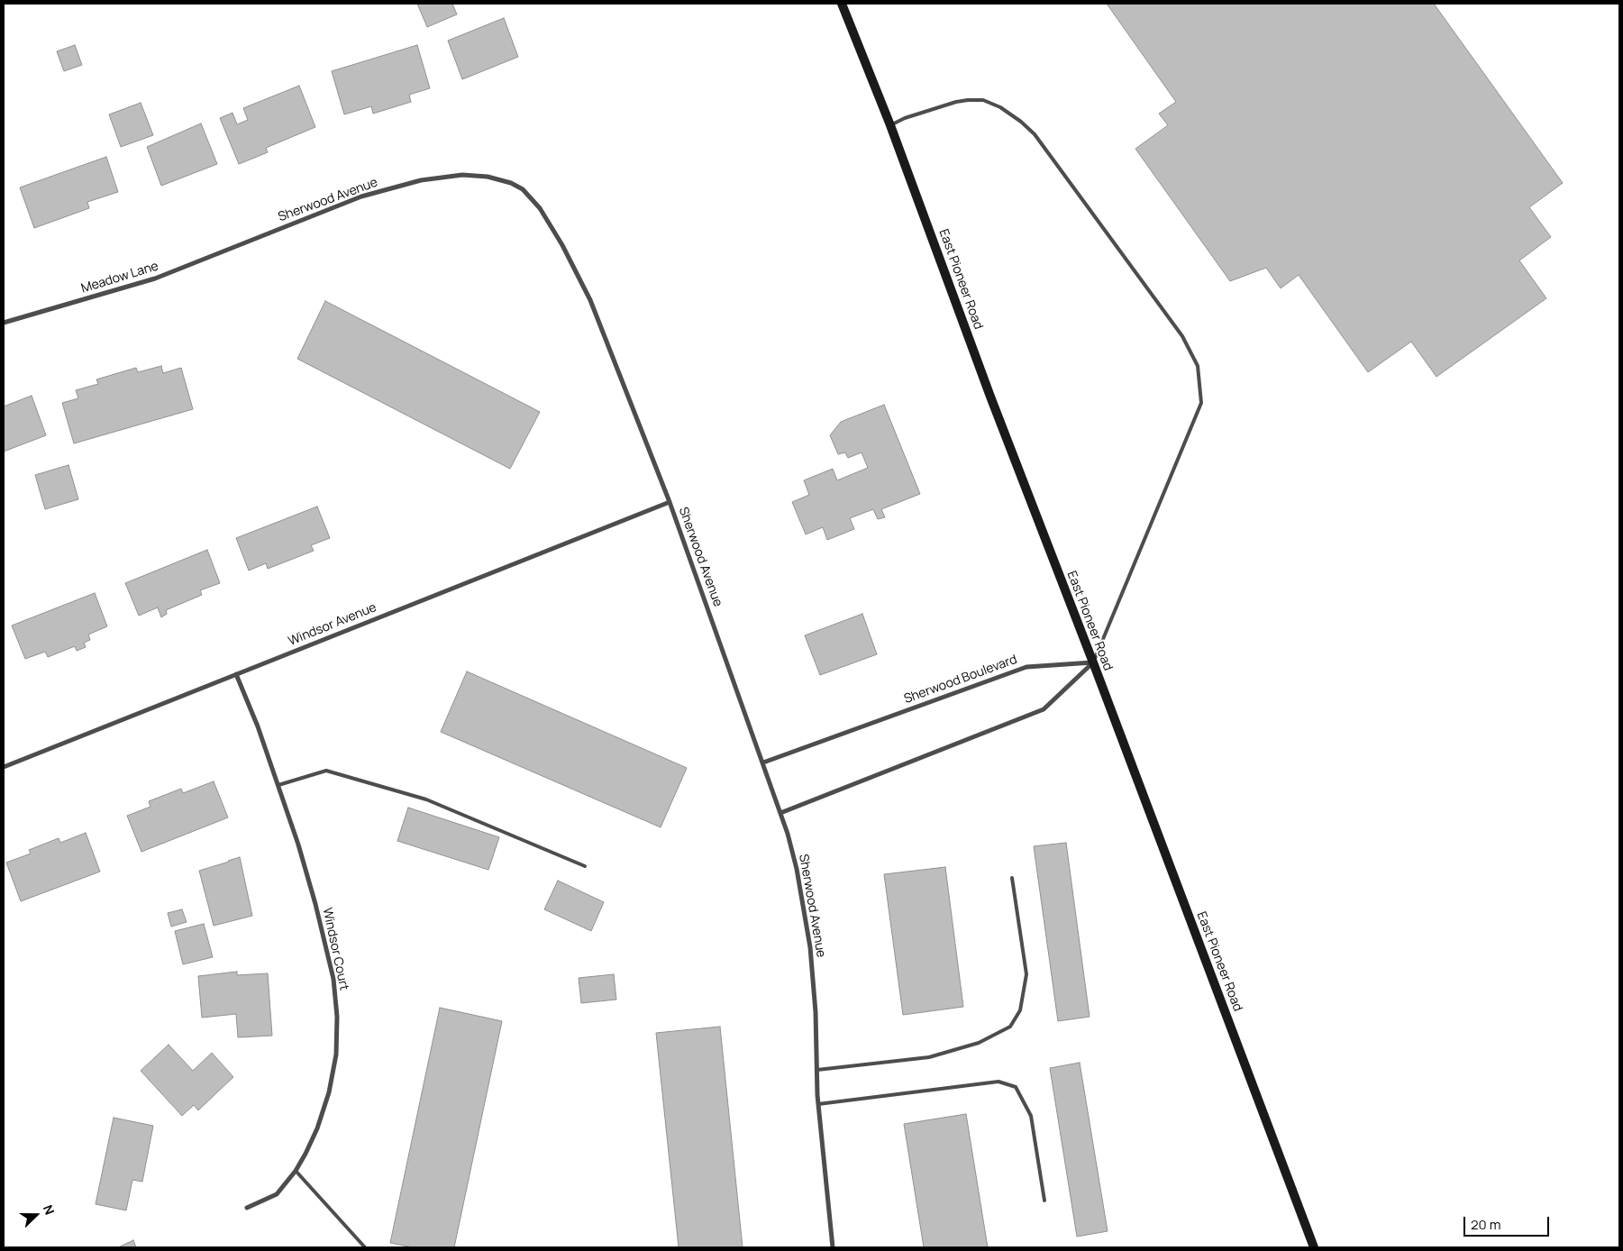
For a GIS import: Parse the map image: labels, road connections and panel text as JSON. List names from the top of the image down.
{
  "streets": {
    "main road": ["East Pioneer Road"],
    "street": [
      "Sherwood Avenue",
      "Meadow Lane",
      "Windsor Avenue",
      "Sherwood Boulevard",
      "Windsor Court"
    ]
  },
  "crossings": [
    ["Sherwood Avenue", "Meadow Lane"],
    ["Sherwood Avenue", "Windsor Avenue"],
    ["Sherwood Avenue", "Sherwood Boulevard"],
    ["East Pioneer Road", "Sherwood Boulevard"],
    ["Windsor Avenue", "Windsor Court"]
  ],
  "scale_bar": "20 m",
  "north": "right"
}
